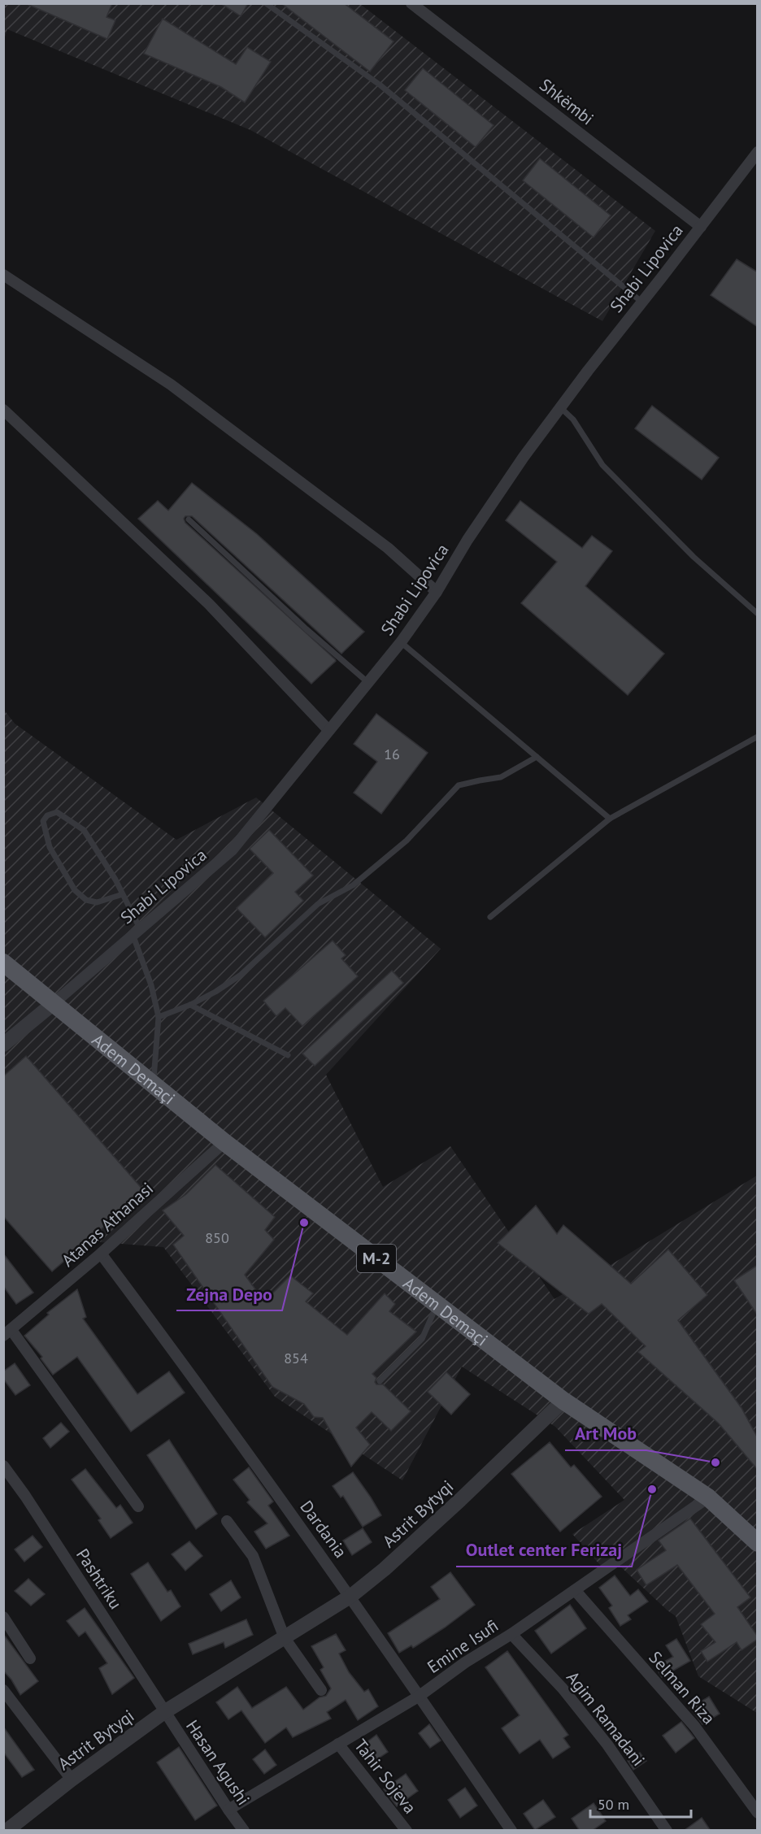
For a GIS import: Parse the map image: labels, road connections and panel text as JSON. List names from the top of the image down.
{
  "streets": {
    "main road": ["Adem Demaçi", "M-2"],
    "street": [
      "Shkëmbi",
      "Shabi Lipovica",
      "Atanas Athanasi",
      "Astrit Bytyqi",
      "Dardania",
      "Pashtriku",
      "Emine Isufi",
      "Selman Riza",
      "Agim Ramadani",
      "Hasan Agushi",
      "Tahir Sojeva"
    ]
  },
  "crossings": [
    ["Shkëmbi", "Shabi Lipovica"],
    ["Shabi Lipovica", "Adem Demaçi"],
    ["Adem Demaçi", "Atanas Athanasi"],
    ["Adem Demaçi", "Astrit Bytyqi"],
    ["Adem Demaçi", "Emine Isufi"],
    ["Atanas Athanasi", "Dardania"],
    ["Astrit Bytyqi", "Dardania"],
    ["Astrit Bytyqi", "Pashtriku"],
    ["Astrit Bytyqi", "Hasan Agushi"],
    ["Dardania", "Emine Isufi"],
    ["Pashtriku", "Hasan Agushi"],
    ["Emine Isufi", "Selman Riza"],
    ["Emine Isufi", "Agim Ramadani"],
    ["Emine Isufi", "Hasan Agushi"],
    ["Emine Isufi", "Tahir Sojeva"]
  ],
  "places": ["Zejna Depo", "Art Mob", "Outlet center Ferizaj"],
  "house_numbers": ["16", "850", "854"],
  "scale_bar": "50 m"
}
